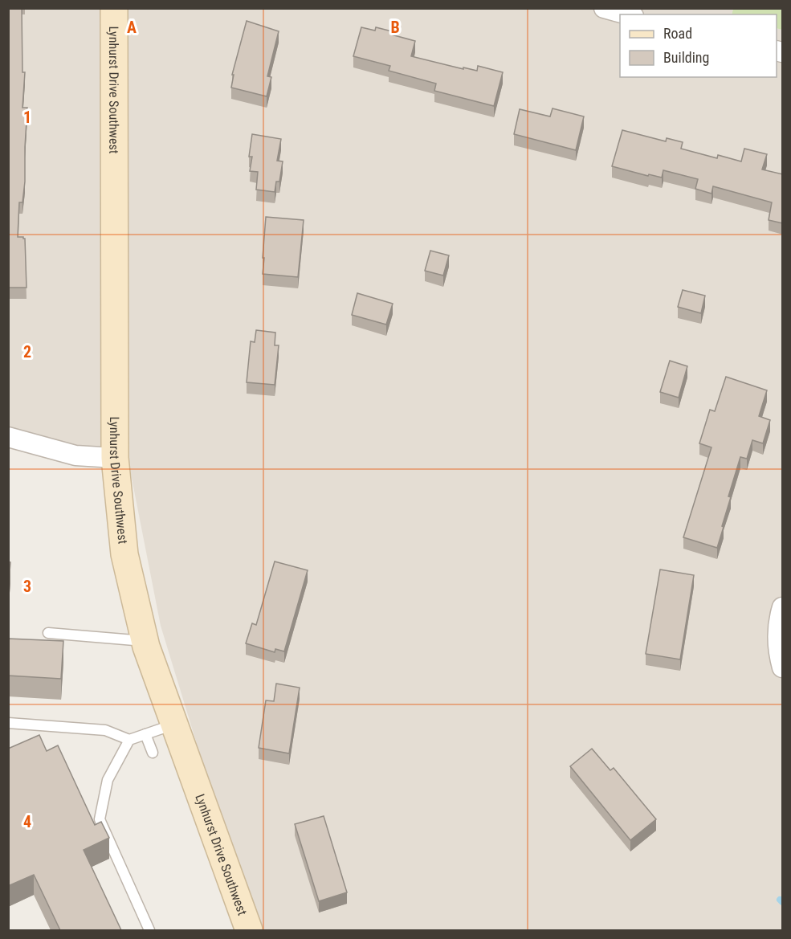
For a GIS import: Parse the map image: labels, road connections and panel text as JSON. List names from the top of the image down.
{
  "streets": {
    "street": ["Lynhurst Drive Southwest"]
  },
  "legend": ["Road", "Building"],
  "grid": {
    "columns": ["A", "B"],
    "rows": [
      "1",
      "2",
      "3",
      "4"
    ]
  }
}
